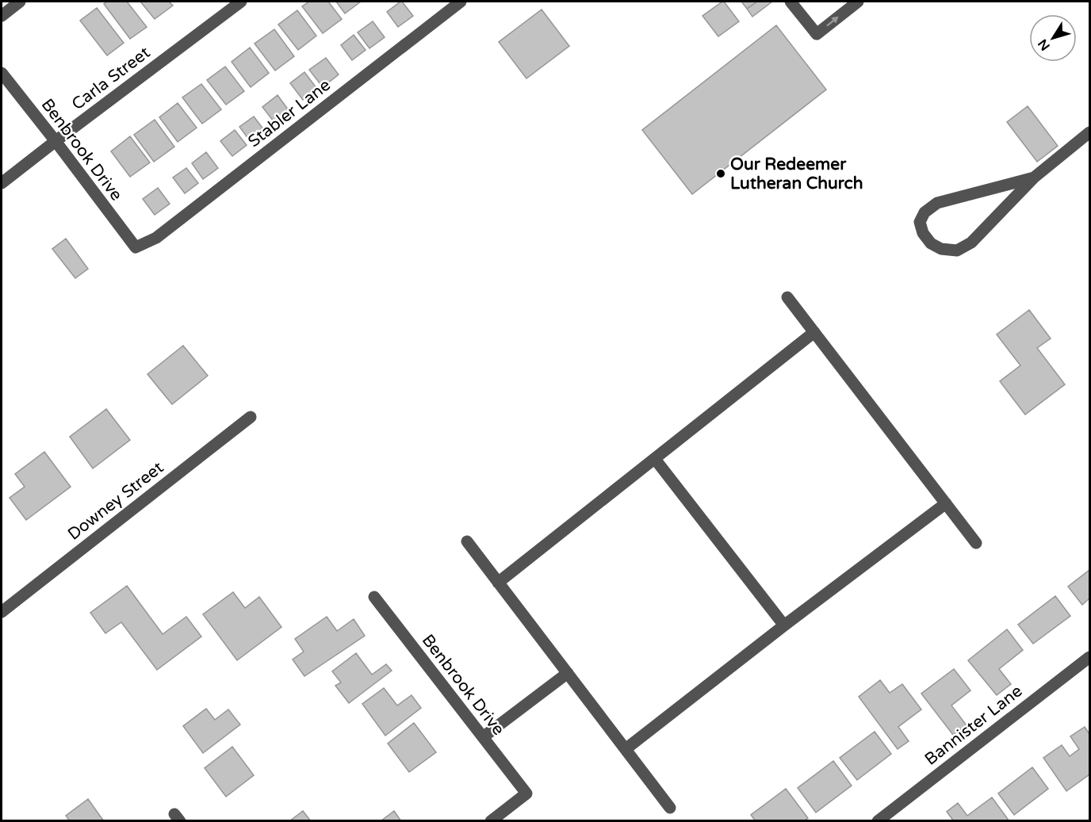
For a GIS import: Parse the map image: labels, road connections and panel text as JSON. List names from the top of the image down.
{
  "streets": {
    "street": [
      "Carla Street",
      "Stabler Lane",
      "Benbrook Drive",
      "Downey Street",
      "Bannister Lane"
    ]
  },
  "crossings": [
    ["Carla Street", "Benbrook Drive"],
    ["Stabler Lane", "Benbrook Drive"]
  ],
  "places": ["Our Redeemer Lutheran Church"],
  "north": "bottom left"
}
